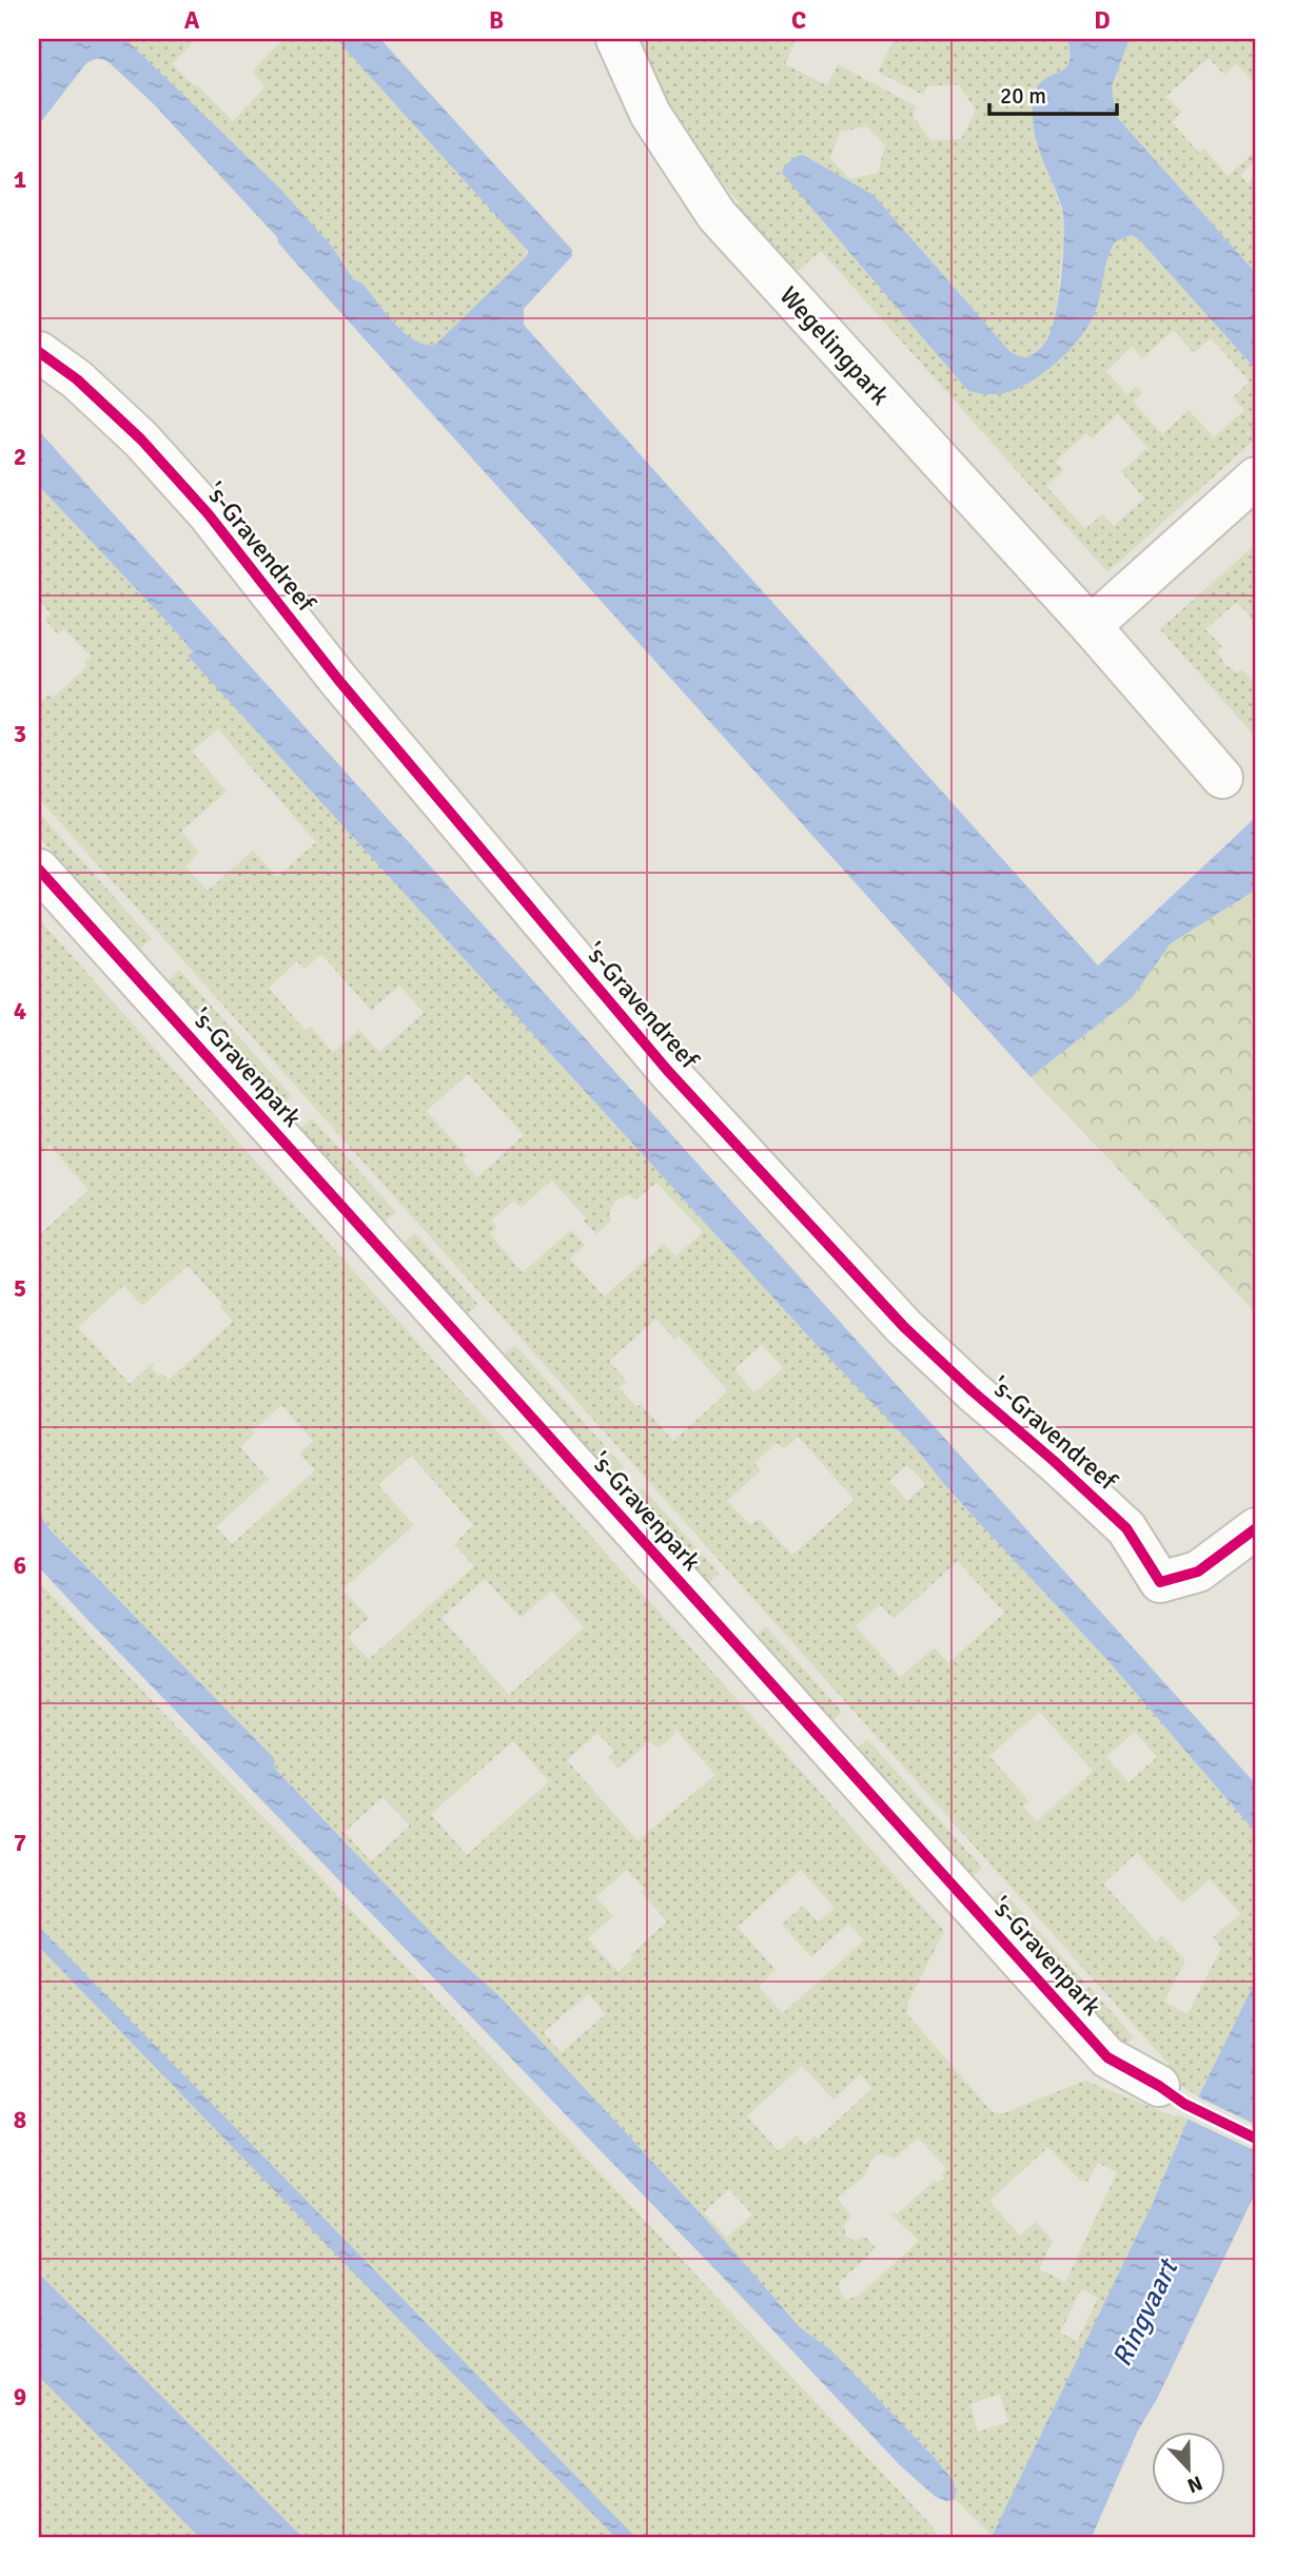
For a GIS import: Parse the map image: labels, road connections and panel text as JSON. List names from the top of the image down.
{
  "streets": {
    "street": ["Wegelingpark", "'s-Gravendreef", "'s-Gravenpark"]
  },
  "water": ["Ringvaart"],
  "scale_bar": "20 m",
  "north": "bottom",
  "grid": {
    "columns": [
      "A",
      "B",
      "C",
      "D"
    ],
    "rows": [
      "1",
      "2",
      "3",
      "4",
      "5",
      "6",
      "7",
      "8",
      "9"
    ]
  }
}
